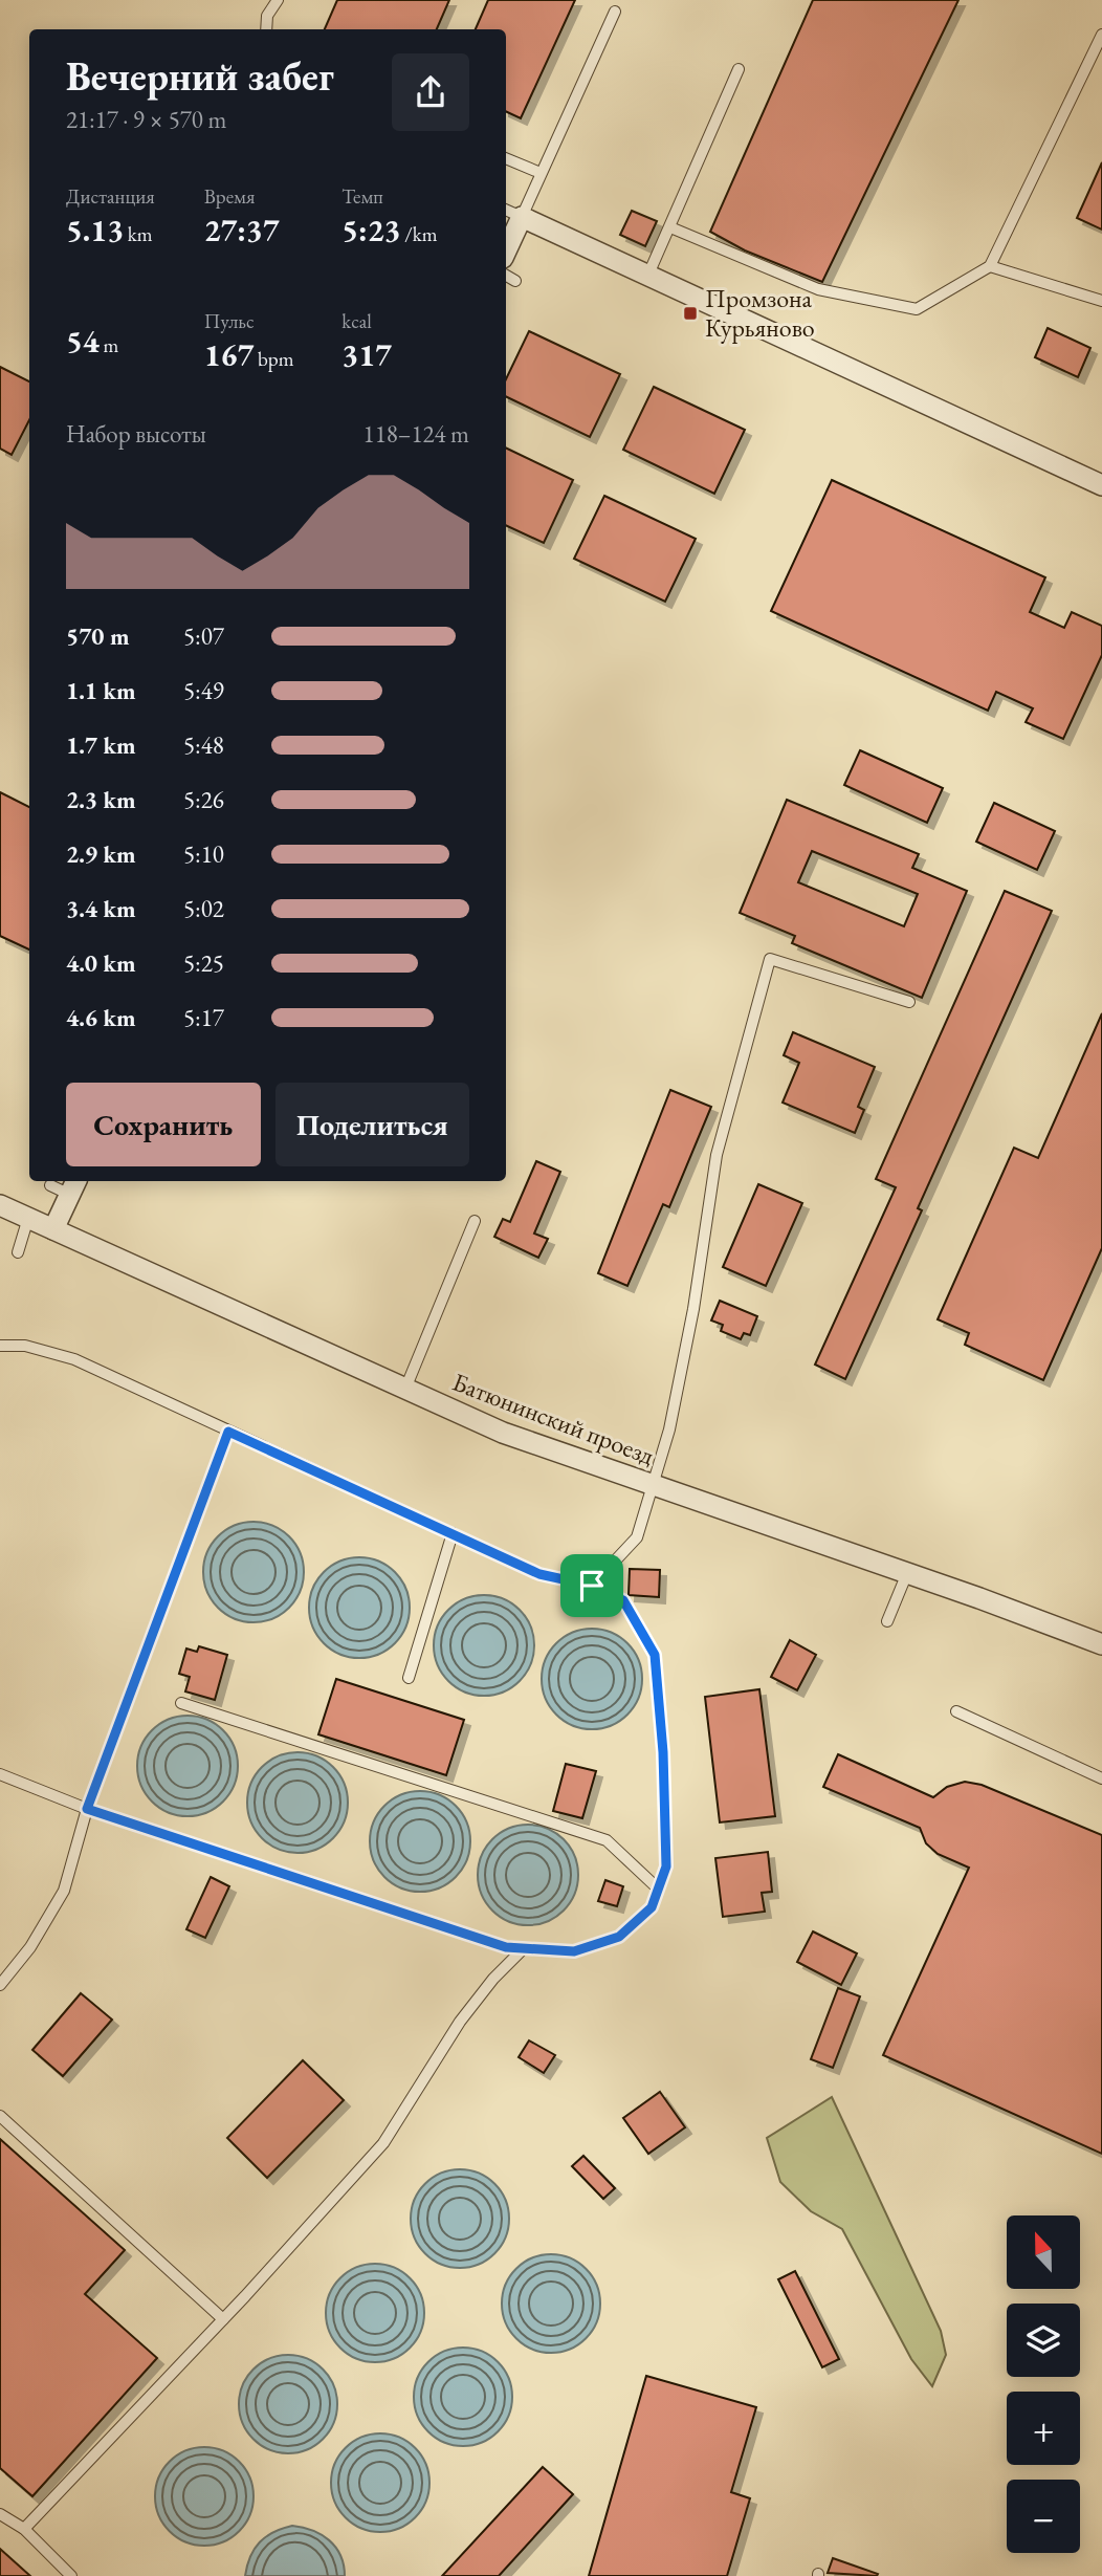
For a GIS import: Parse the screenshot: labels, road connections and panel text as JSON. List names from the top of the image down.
{
  "streets": {
    "street": ["Батюнинский проезд"]
  },
  "places": {
    "transit": ["Промзона Курьяново"]
  },
  "north": "top",
  "page": {
    "heading": ["Вечерний забег", "21:17 · 9 × 570 m"],
    "stats": [
      ["Дистанция", "5.13 km"],
      ["Время", "27:37"],
      ["Темп", "5:23 /km"],
      ["54 m"],
      ["Пульс", "167 bpm"],
      ["kcal", "317"]
    ],
    "chart": ["Набор высоты", "118–124 m"],
    "list": [
      {
        "name": "570 m",
        "note": "5:07"
      },
      {
        "name": "1.1 km",
        "note": "5:49"
      },
      {
        "name": "1.7 km",
        "note": "5:48"
      },
      {
        "name": "2.3 km",
        "note": "5:26"
      },
      {
        "name": "2.9 km",
        "note": "5:10"
      },
      {
        "name": "3.4 km",
        "note": "5:02"
      },
      {
        "name": "4.0 km",
        "note": "5:25"
      },
      {
        "name": "4.6 km",
        "note": "5:17"
      }
    ],
    "buttons": ["Сохранить", "Поделиться"],
    "map_buttons": ["+", "−"]
  }
}
